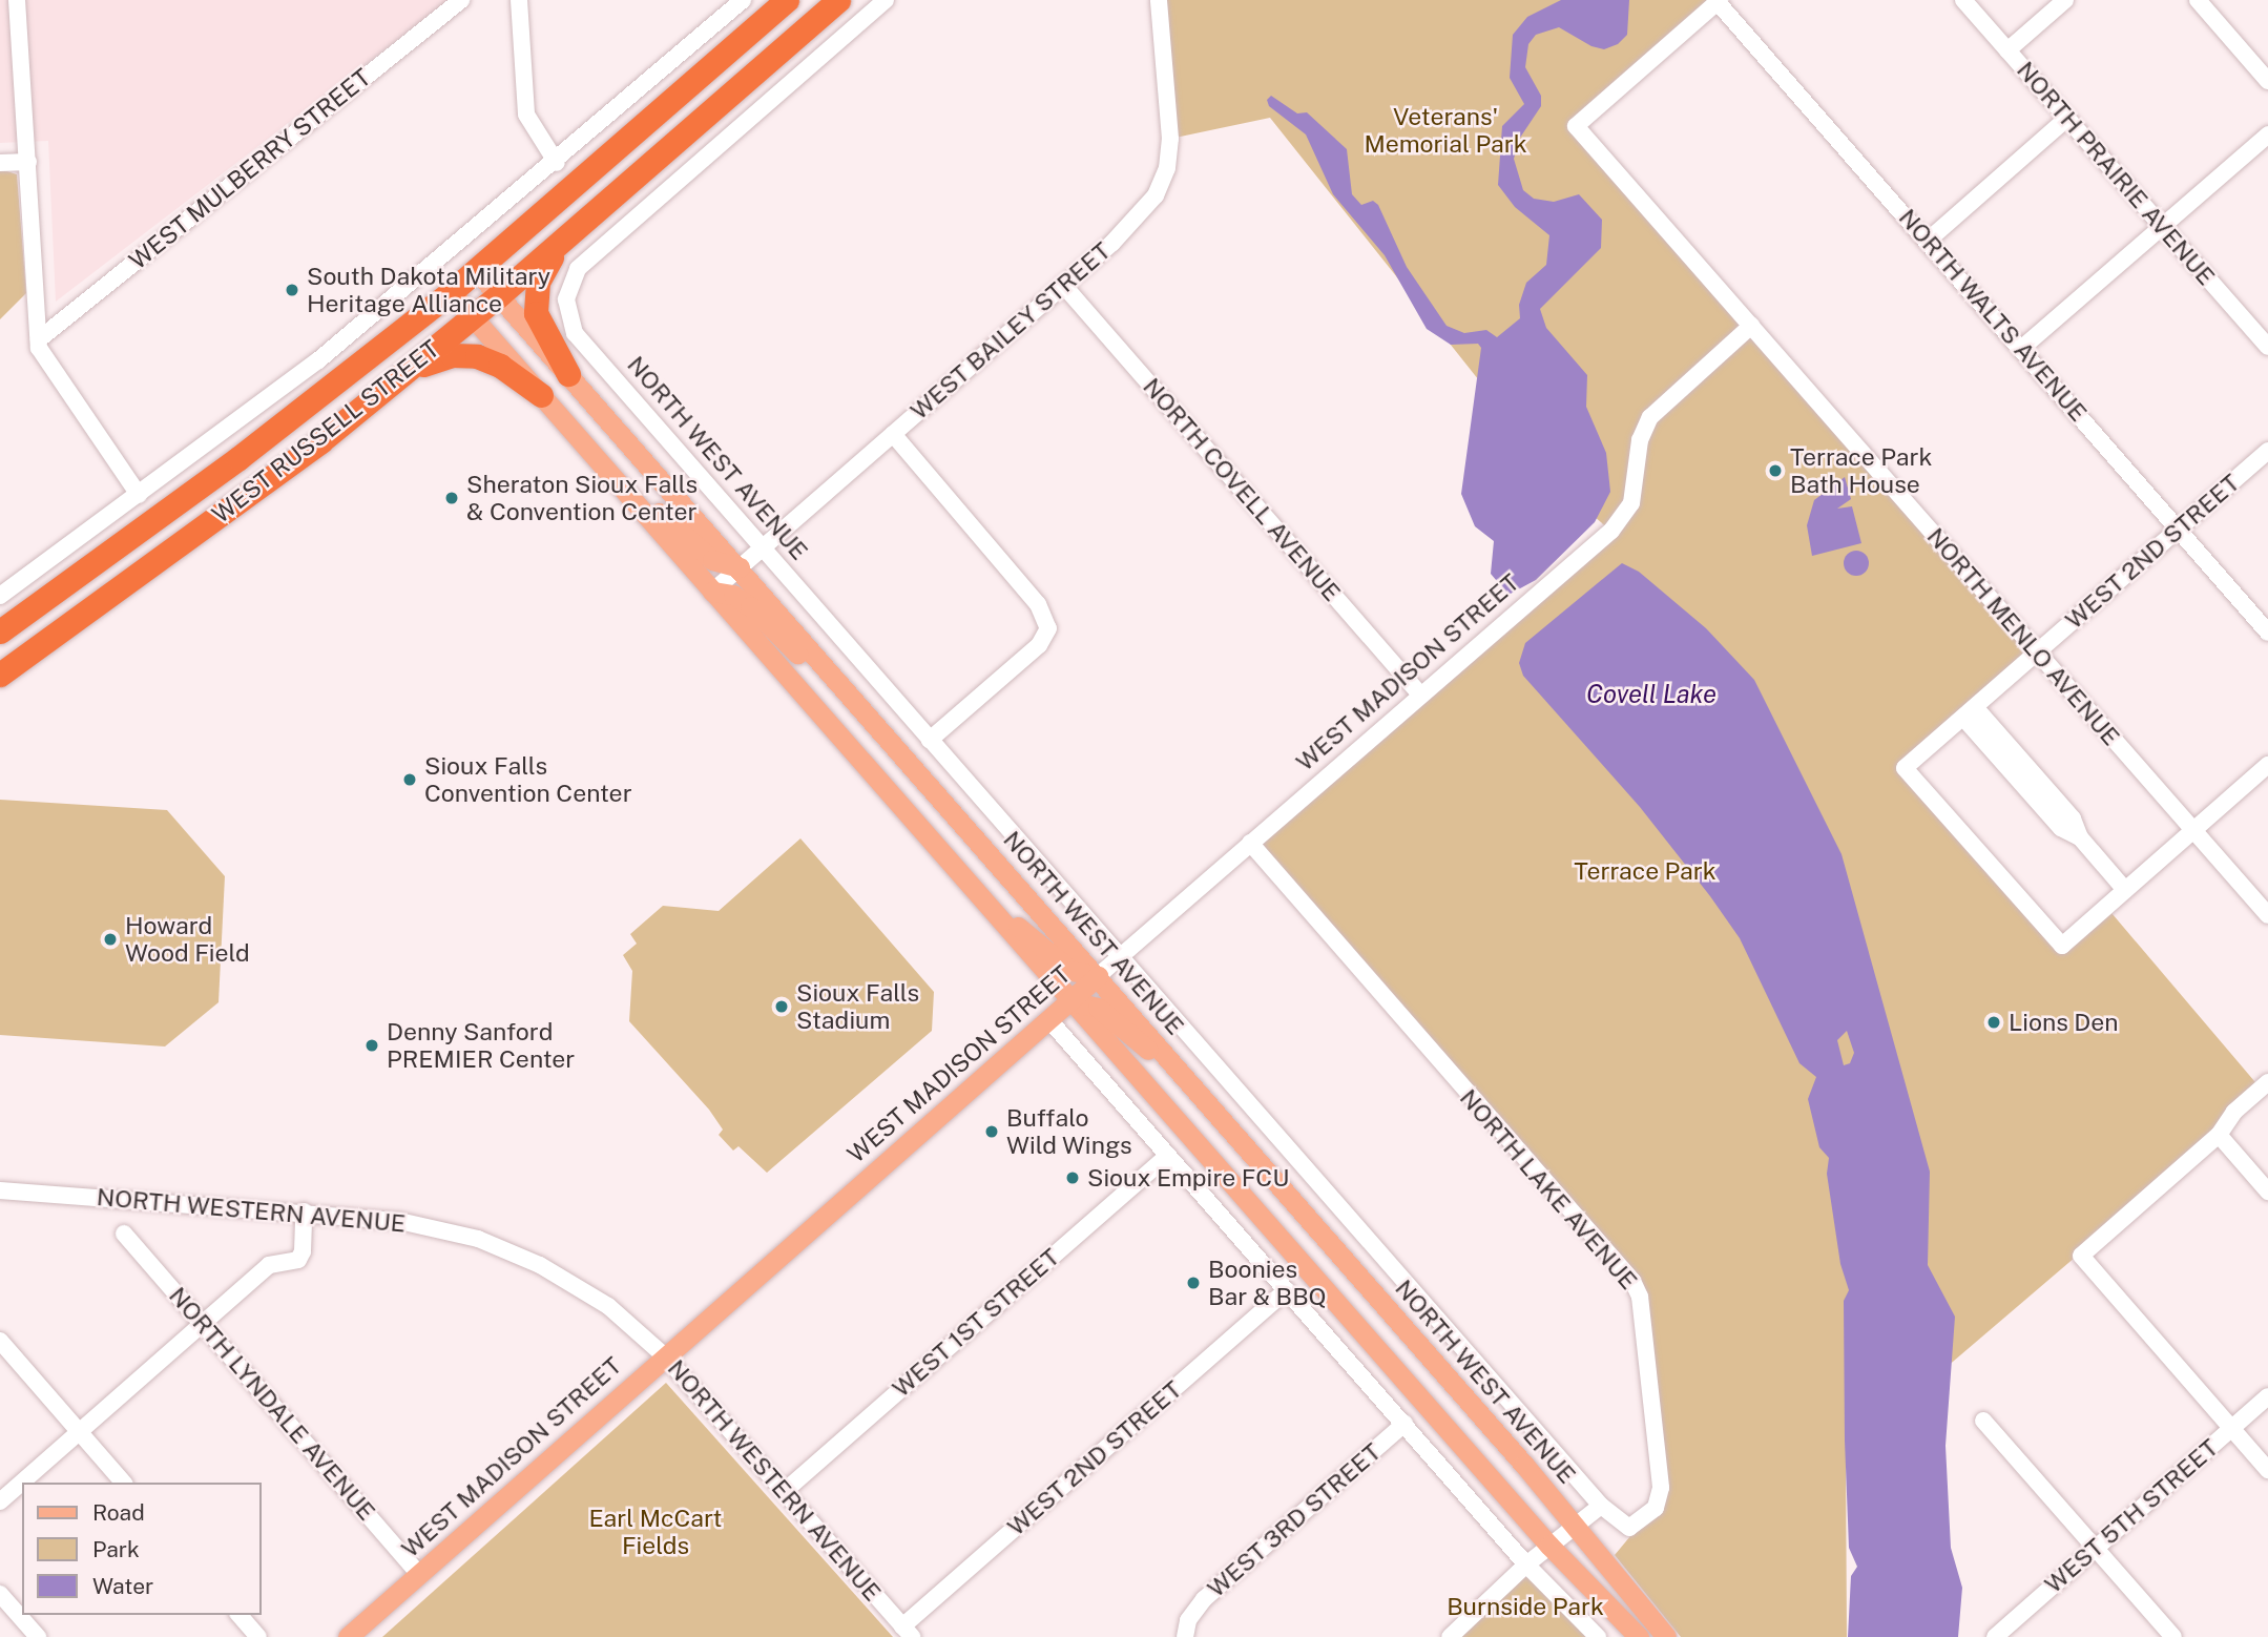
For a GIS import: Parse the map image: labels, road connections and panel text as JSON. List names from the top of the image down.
{
  "streets": {
    "highway": ["WEST RUSSELL STREET"],
    "main road": ["NORTH WEST AVENUE", "WEST MADISON STREET"],
    "street": [
      "WEST MULBERRY STREET",
      "NORTH PRAIRIE AVENUE",
      "NORTH WALTS AVENUE",
      "WEST BAILEY STREET",
      "NORTH COVELL AVENUE",
      "WEST 2ND STREET",
      "NORTH MENLO AVENUE",
      "NORTH LAKE AVENUE",
      "NORTH WESTERN AVENUE",
      "WEST 1ST STREET",
      "NORTH LYNDALE AVENUE",
      "WEST 5TH STREET",
      "WEST 3RD STREET"
    ]
  },
  "crossings": [
    ["NORTH WALTS AVENUE", "WEST 2ND STREET"],
    ["NORTH WALTS AVENUE", "NORTH MENLO AVENUE"],
    ["WEST BAILEY STREET", "NORTH WEST AVENUE"],
    ["WEST BAILEY STREET", "NORTH COVELL AVENUE"],
    ["WEST RUSSELL STREET", "NORTH WEST AVENUE"],
    ["NORTH WEST AVENUE", "WEST MADISON STREET"],
    ["NORTH WEST AVENUE", "NORTH LAKE AVENUE"],
    ["NORTH COVELL AVENUE", "WEST MADISON STREET"],
    ["WEST 2ND STREET", "NORTH MENLO AVENUE"],
    ["WEST 2ND STREET", "NORTH WESTERN AVENUE"],
    ["NORTH MENLO AVENUE", "WEST MADISON STREET"],
    ["WEST MADISON STREET", "NORTH LAKE AVENUE"],
    ["WEST MADISON STREET", "NORTH WESTERN AVENUE"],
    ["WEST MADISON STREET", "NORTH LYNDALE AVENUE"],
    ["NORTH WESTERN AVENUE", "WEST 1ST STREET"]
  ],
  "water": ["Covell Lake"],
  "parks": [
    "Veterans' Memorial Park",
    "Terrace Park",
    "Earl McCart Fields",
    "Burnside Park"
  ],
  "places": [
    "South Dakota Military Heritage Alliance",
    "Terrace Park Bath House",
    "Sheraton Sioux Falls & Convention Center",
    "Sioux Falls Convention Center",
    "Howard Wood Field",
    "Sioux Falls Stadium",
    "Lions Den",
    "Denny Sanford PREMIER Center",
    "Buffalo Wild Wings",
    "Sioux Empire FCU",
    "Boonies Bar & BBQ"
  ],
  "legend": ["Road", "Park", "Water"]
}
